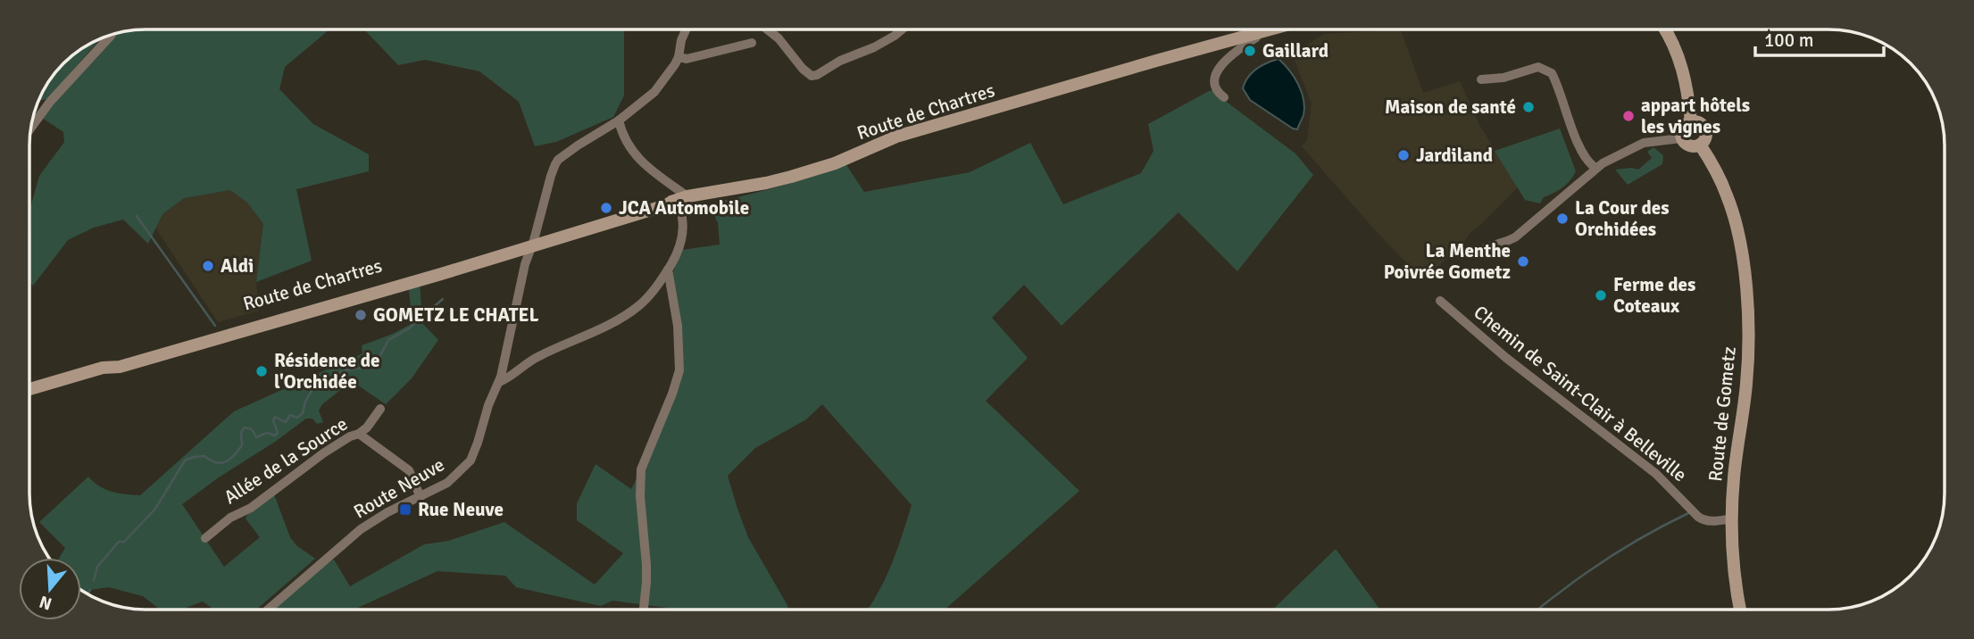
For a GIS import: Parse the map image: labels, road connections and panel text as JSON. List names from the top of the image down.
{
  "streets": {
    "main road": ["Route de Chartres", "Route de Gometz"],
    "street": ["Chemin de Saint-Clair à Belleville", "Allée de la Source", "Route Neuve"]
  },
  "crossings": [
    ["Route de Chartres", "Route Neuve"],
    ["Chemin de Saint-Clair à Belleville", "Route de Gometz"]
  ],
  "places": {
    "other": [
      "Gaillard",
      "Maison de santé",
      "appart hôtels les vignes",
      "Jardiland",
      "JCA Automobile",
      "La Cour des Orchidées",
      "La Menthe Poivrée Gometz",
      "Aldi",
      "Ferme des Coteaux",
      "GOMETZ LE CHATEL",
      "Résidence de l'Orchidée"
    ],
    "transit": ["Rue Neuve"]
  },
  "scale_bar": "100 m",
  "north": "bottom"
}
